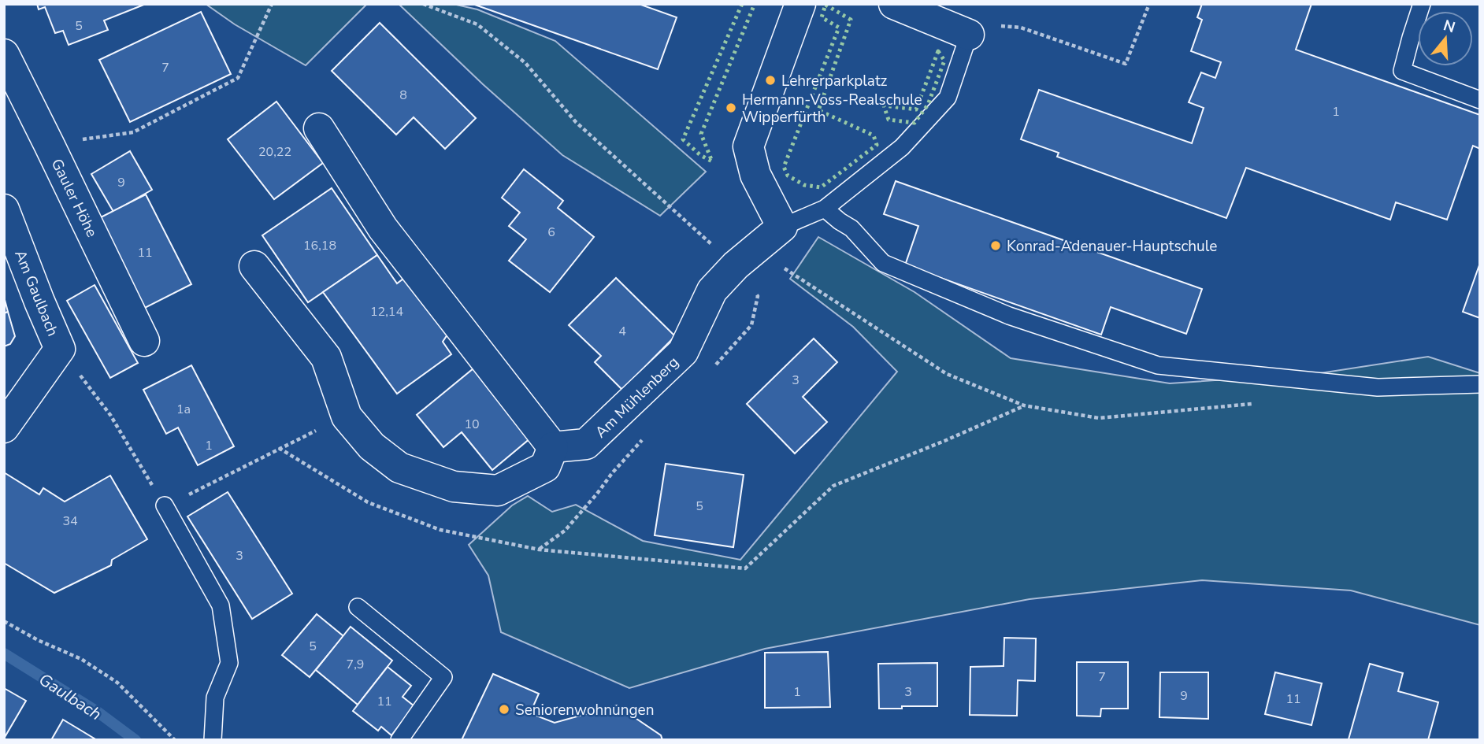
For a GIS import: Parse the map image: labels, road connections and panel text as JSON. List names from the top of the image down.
{
  "streets": {
    "street": ["Gauler Höhe", "Am Gaulbach", "Am Mühlenberg"]
  },
  "water": ["Gaulbach"],
  "places": [
    "Lehrerparkplatz",
    "Hermann-Voss-Realschule Wipperfürth",
    "Konrad-Adenauer-Hauptschule",
    "Seniorenwohnungen"
  ],
  "house_numbers": [
    "5",
    "7",
    "8",
    "1",
    "20,22",
    "9",
    "6",
    "16,18",
    "11",
    "12,14",
    "4",
    "3",
    "1a",
    "10",
    "1",
    "5",
    "34",
    "3",
    "5",
    "7,9",
    "7",
    "1",
    "3",
    "9",
    "11",
    "11"
  ],
  "north": "top"
}
